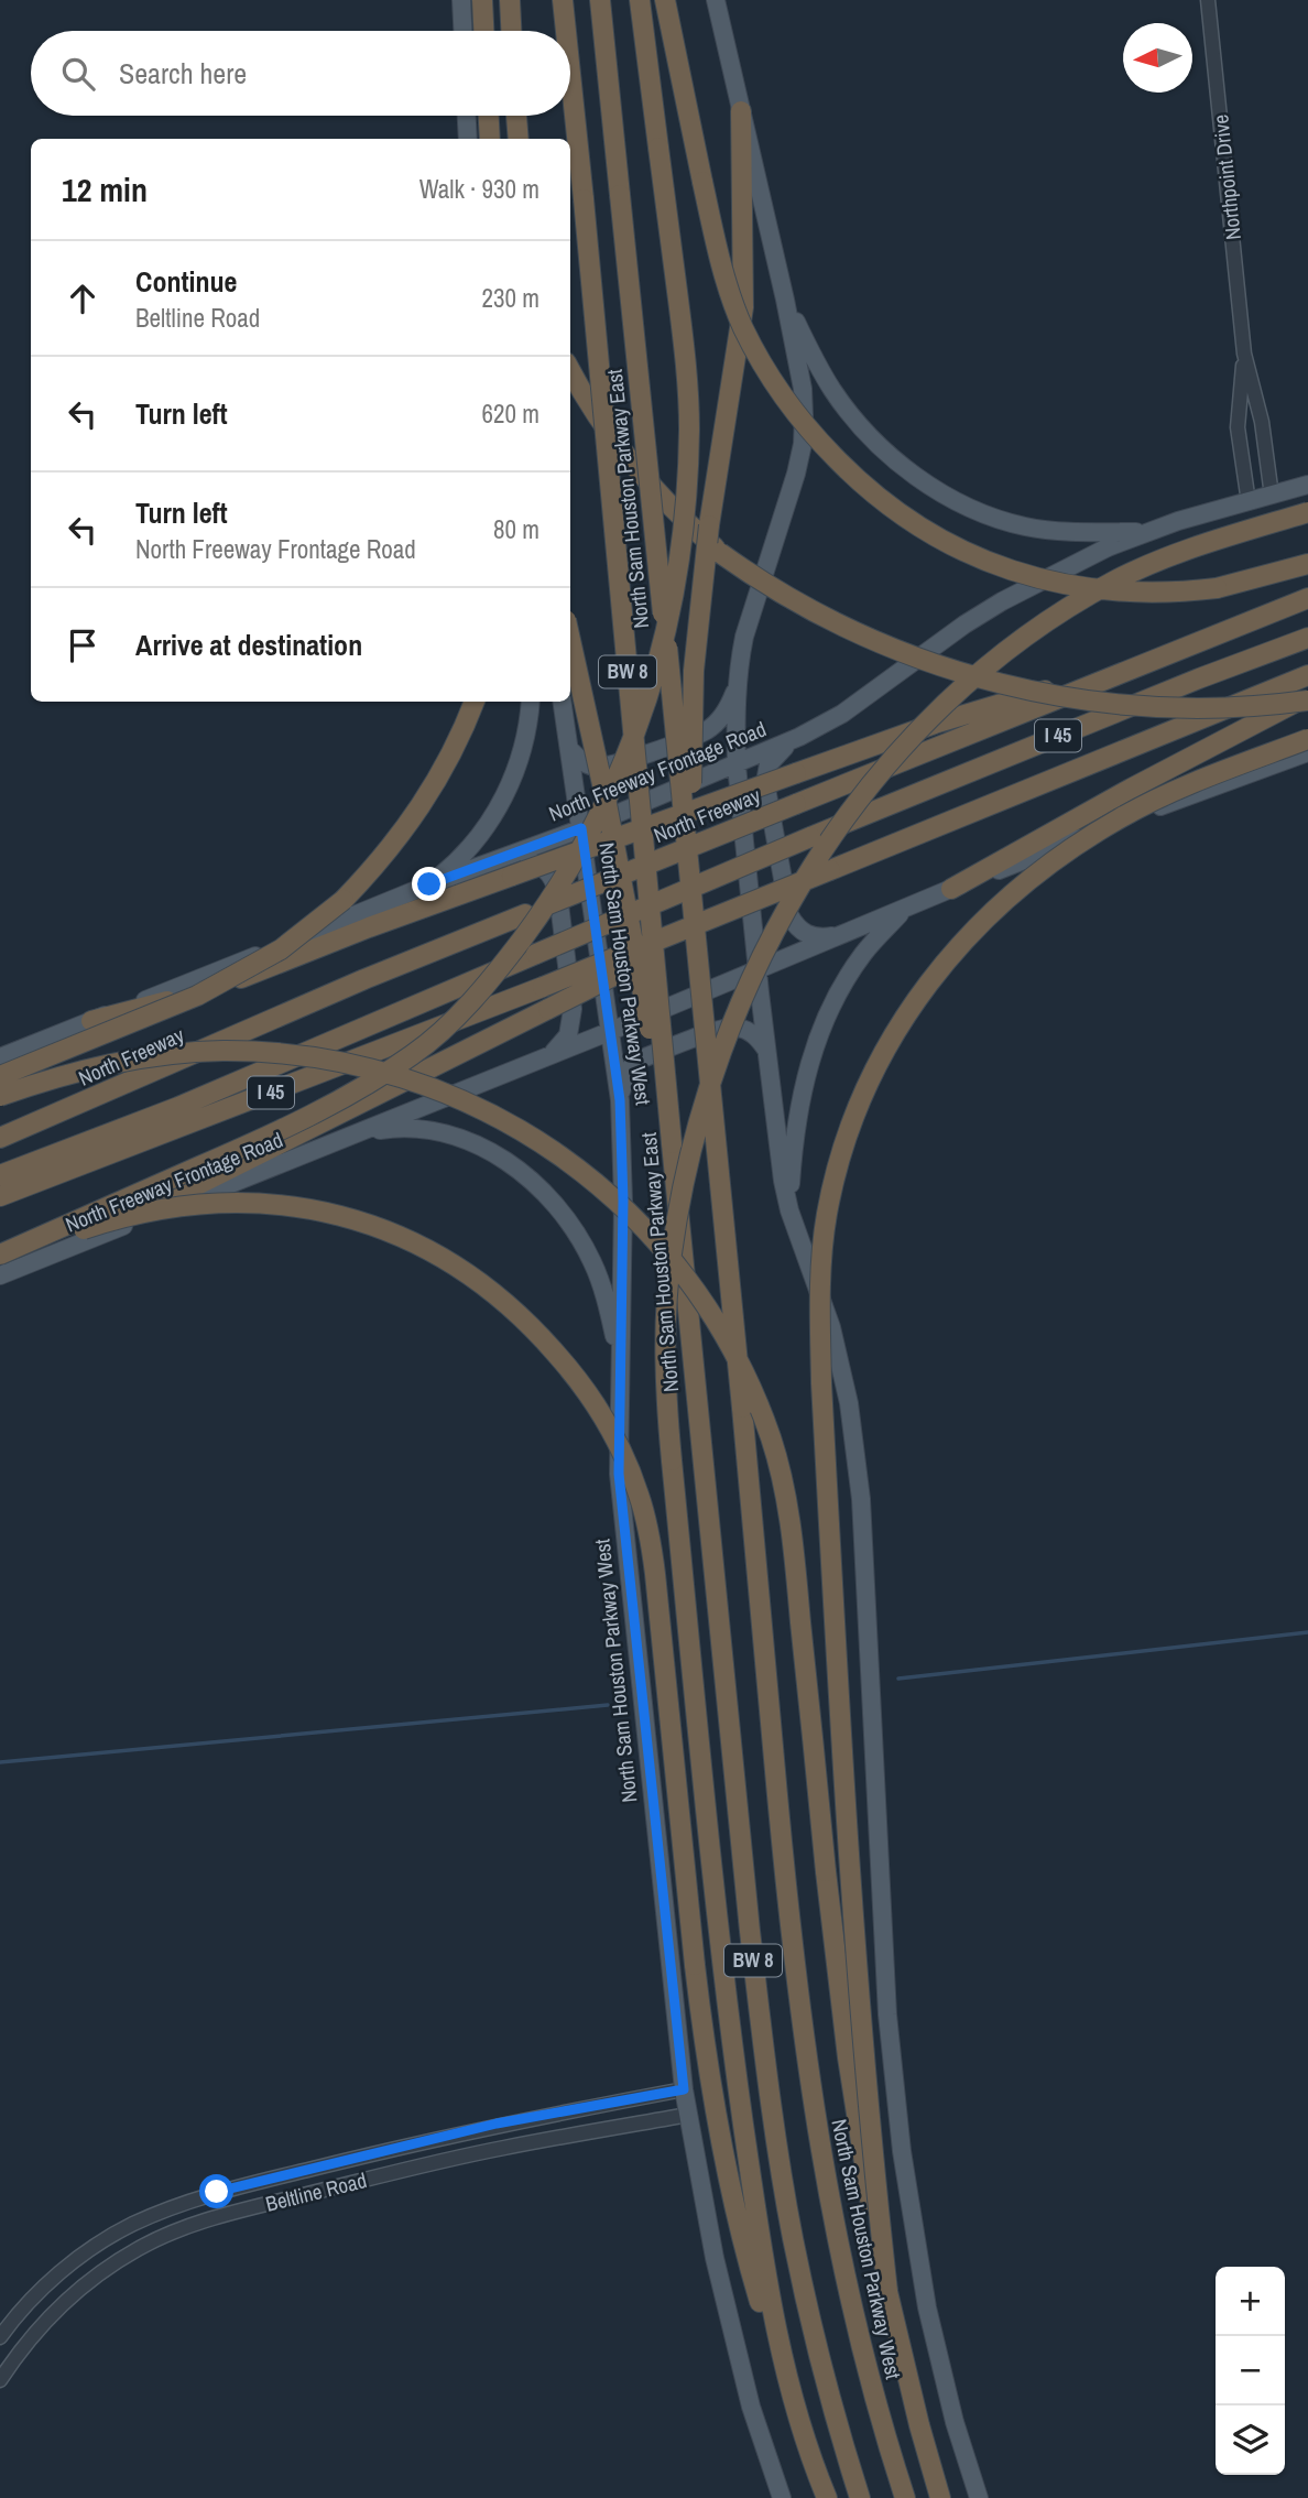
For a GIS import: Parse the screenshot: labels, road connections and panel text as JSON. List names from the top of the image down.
{
  "streets": {
    "highway": [
      "North Sam Houston Parkway East",
      "BW 8",
      "I 45",
      "North Freeway",
      "North Sam Houston Parkway West"
    ],
    "main road": ["North Freeway Frontage Road"],
    "street": ["Northpoint Drive", "Beltline Road"]
  },
  "crossings": [
    ["Northpoint Drive", "North Freeway Frontage Road"],
    ["North Sam Houston Parkway East", "North Sam Houston Parkway West"],
    ["North Freeway Frontage Road", "North Sam Houston Parkway West"],
    ["North Sam Houston Parkway West", "Beltline Road"]
  ],
  "north": "left",
  "page": {
    "search": "Search here",
    "heading": ["12 min", "Walk · 930 m"],
    "list": [
      ["Continue", "Beltline Road", "230 m"],
      ["Turn left", "620 m"],
      ["Turn left", "North Freeway Frontage Road", "80 m"],
      "Arrive at destination"
    ],
    "map_buttons": ["+", "−"]
  }
}
